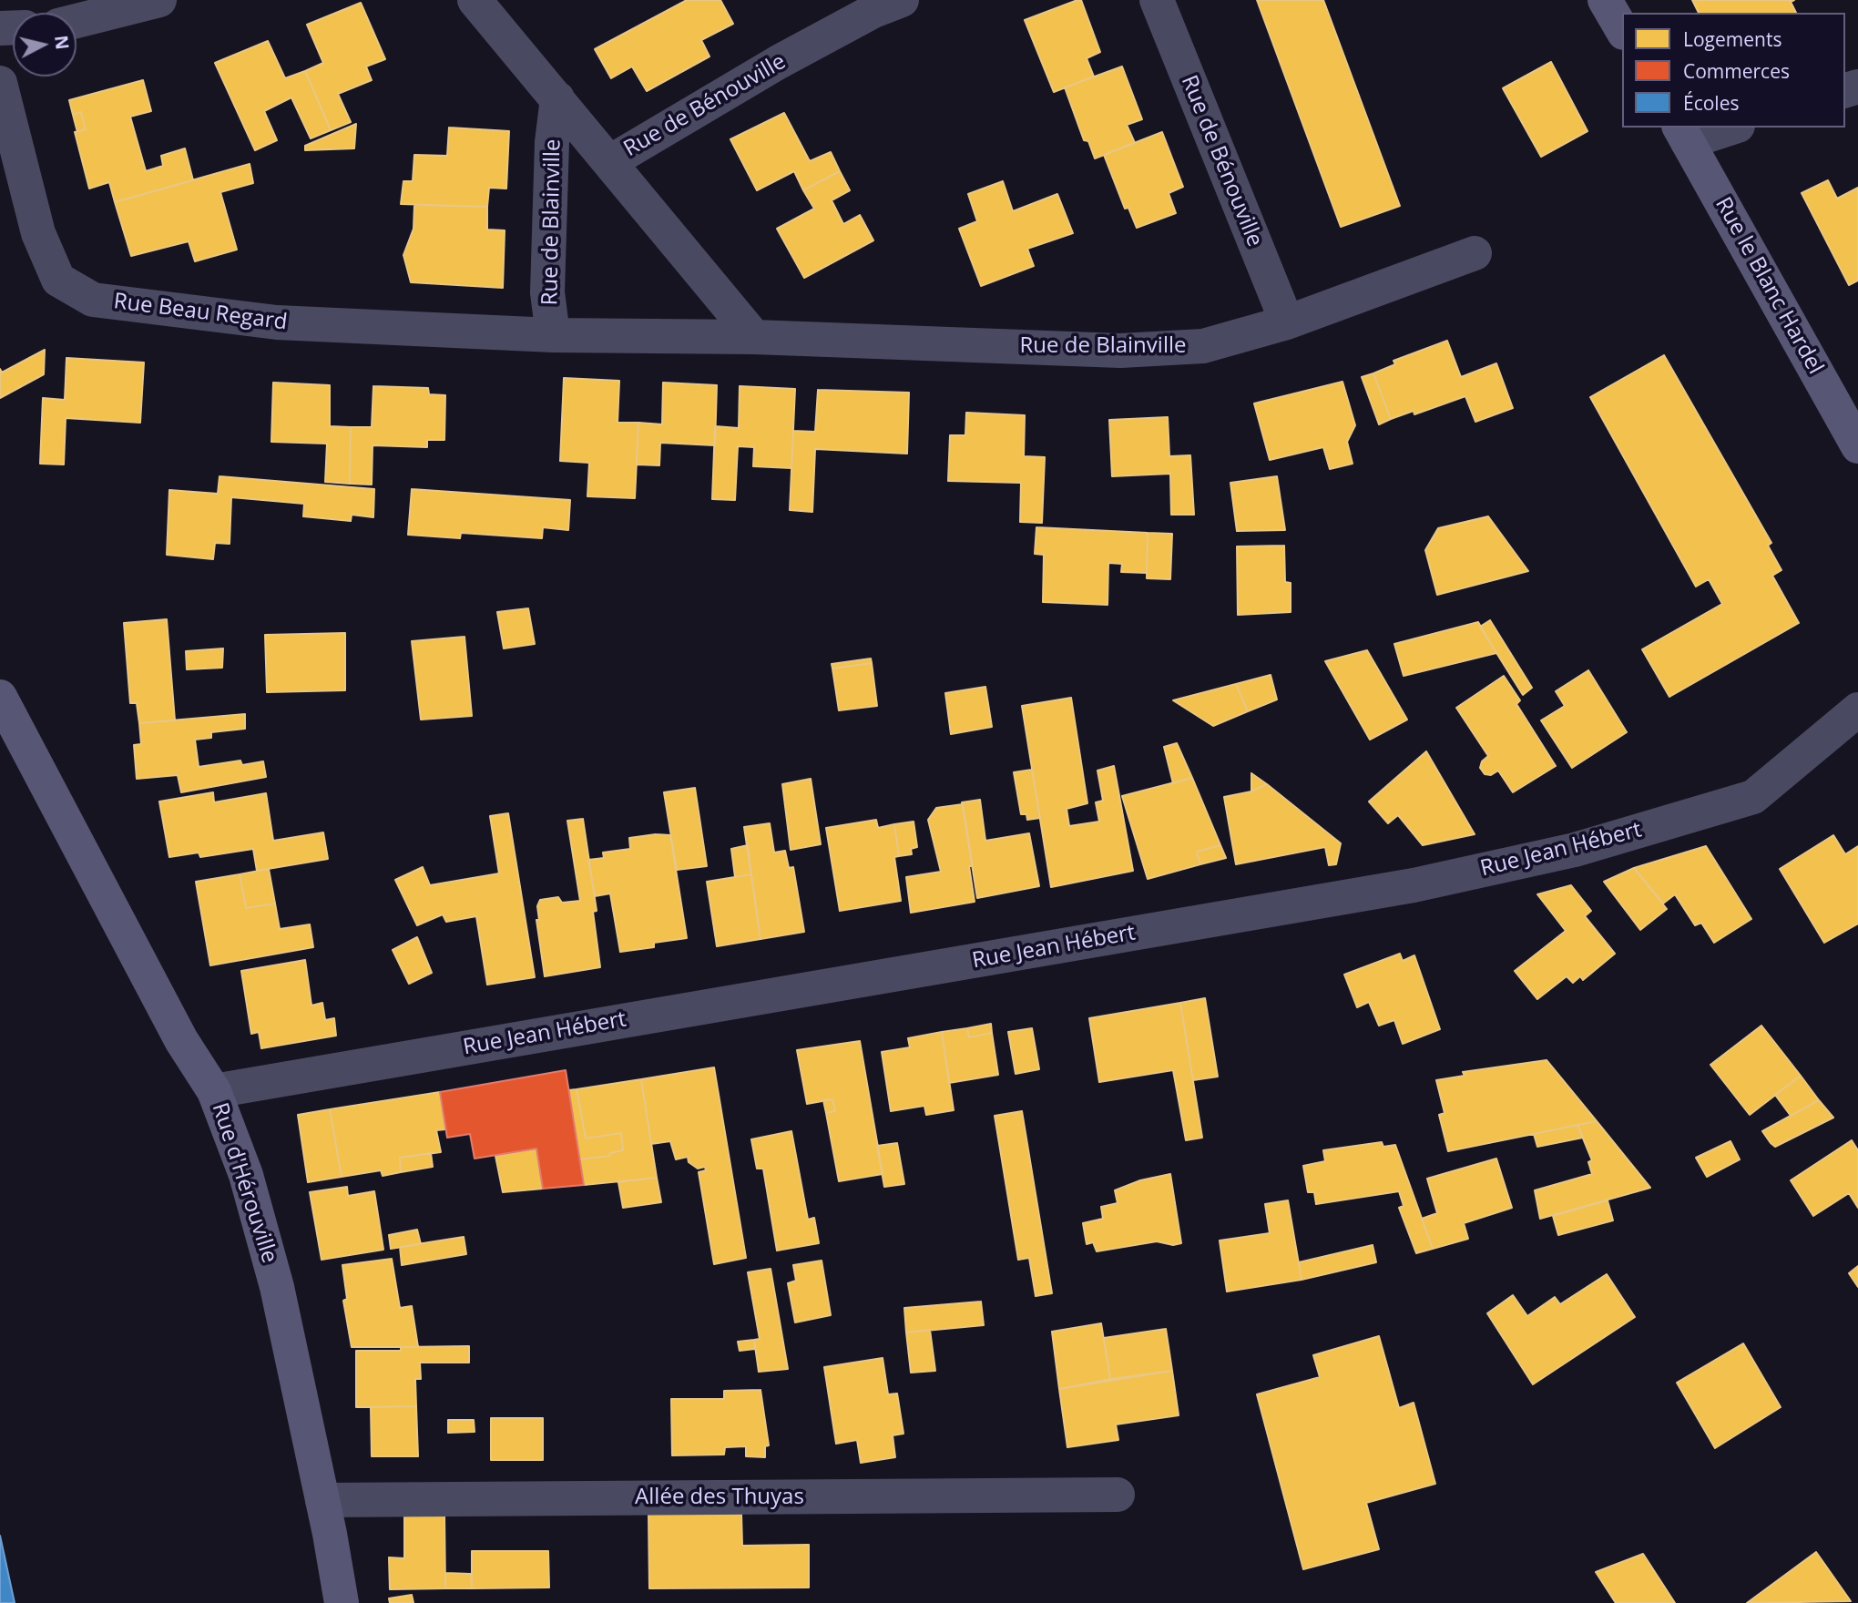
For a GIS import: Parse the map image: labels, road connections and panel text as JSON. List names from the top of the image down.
{
  "streets": {
    "street": [
      "Rue de Bénouville",
      "Rue de Blainville",
      "Rue le Blanc Hardel",
      "Rue Beau Regard",
      "Rue Jean Hébert",
      "Rue d'Hérouville",
      "Allée des Thuyas"
    ]
  },
  "crossings": [
    ["Rue de Bénouville", "Rue de Blainville"],
    ["Rue de Blainville", "Rue Beau Regard"],
    ["Rue Jean Hébert", "Rue d'Hérouville"],
    ["Rue d'Hérouville", "Allée des Thuyas"]
  ],
  "legend": ["Logements", "Commerces", "Écoles"],
  "north": "right"
}
